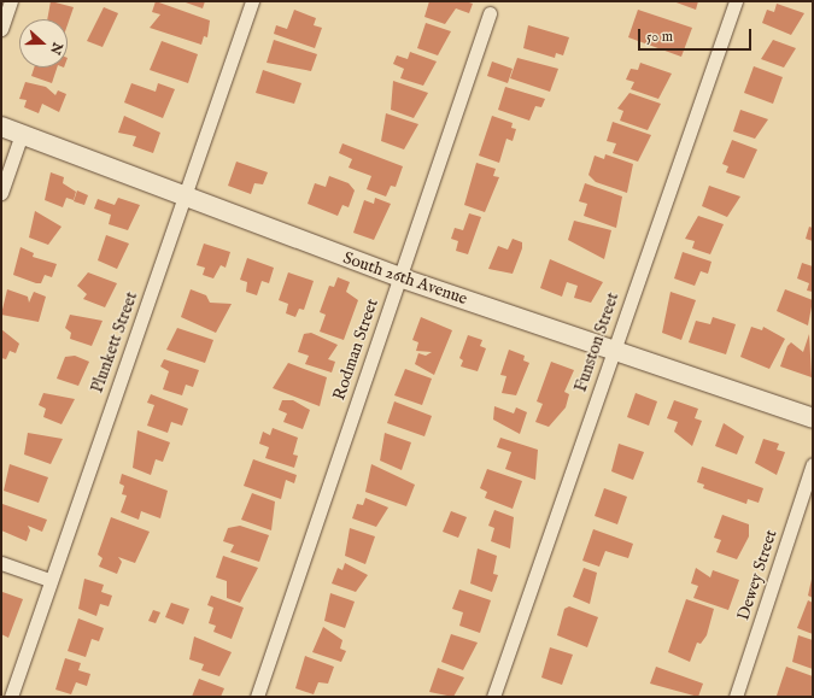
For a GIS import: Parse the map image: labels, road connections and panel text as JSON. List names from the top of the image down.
{
  "streets": {
    "street": [
      "South 26th Avenue",
      "Plunkett Street",
      "Funston Street",
      "Rodman Street",
      "Dewey Street"
    ]
  },
  "crossings": [
    ["South 26th Avenue", "Plunkett Street"],
    ["South 26th Avenue", "Funston Street"],
    ["South 26th Avenue", "Rodman Street"]
  ],
  "scale_bar": "50 m",
  "north": "right"
}
